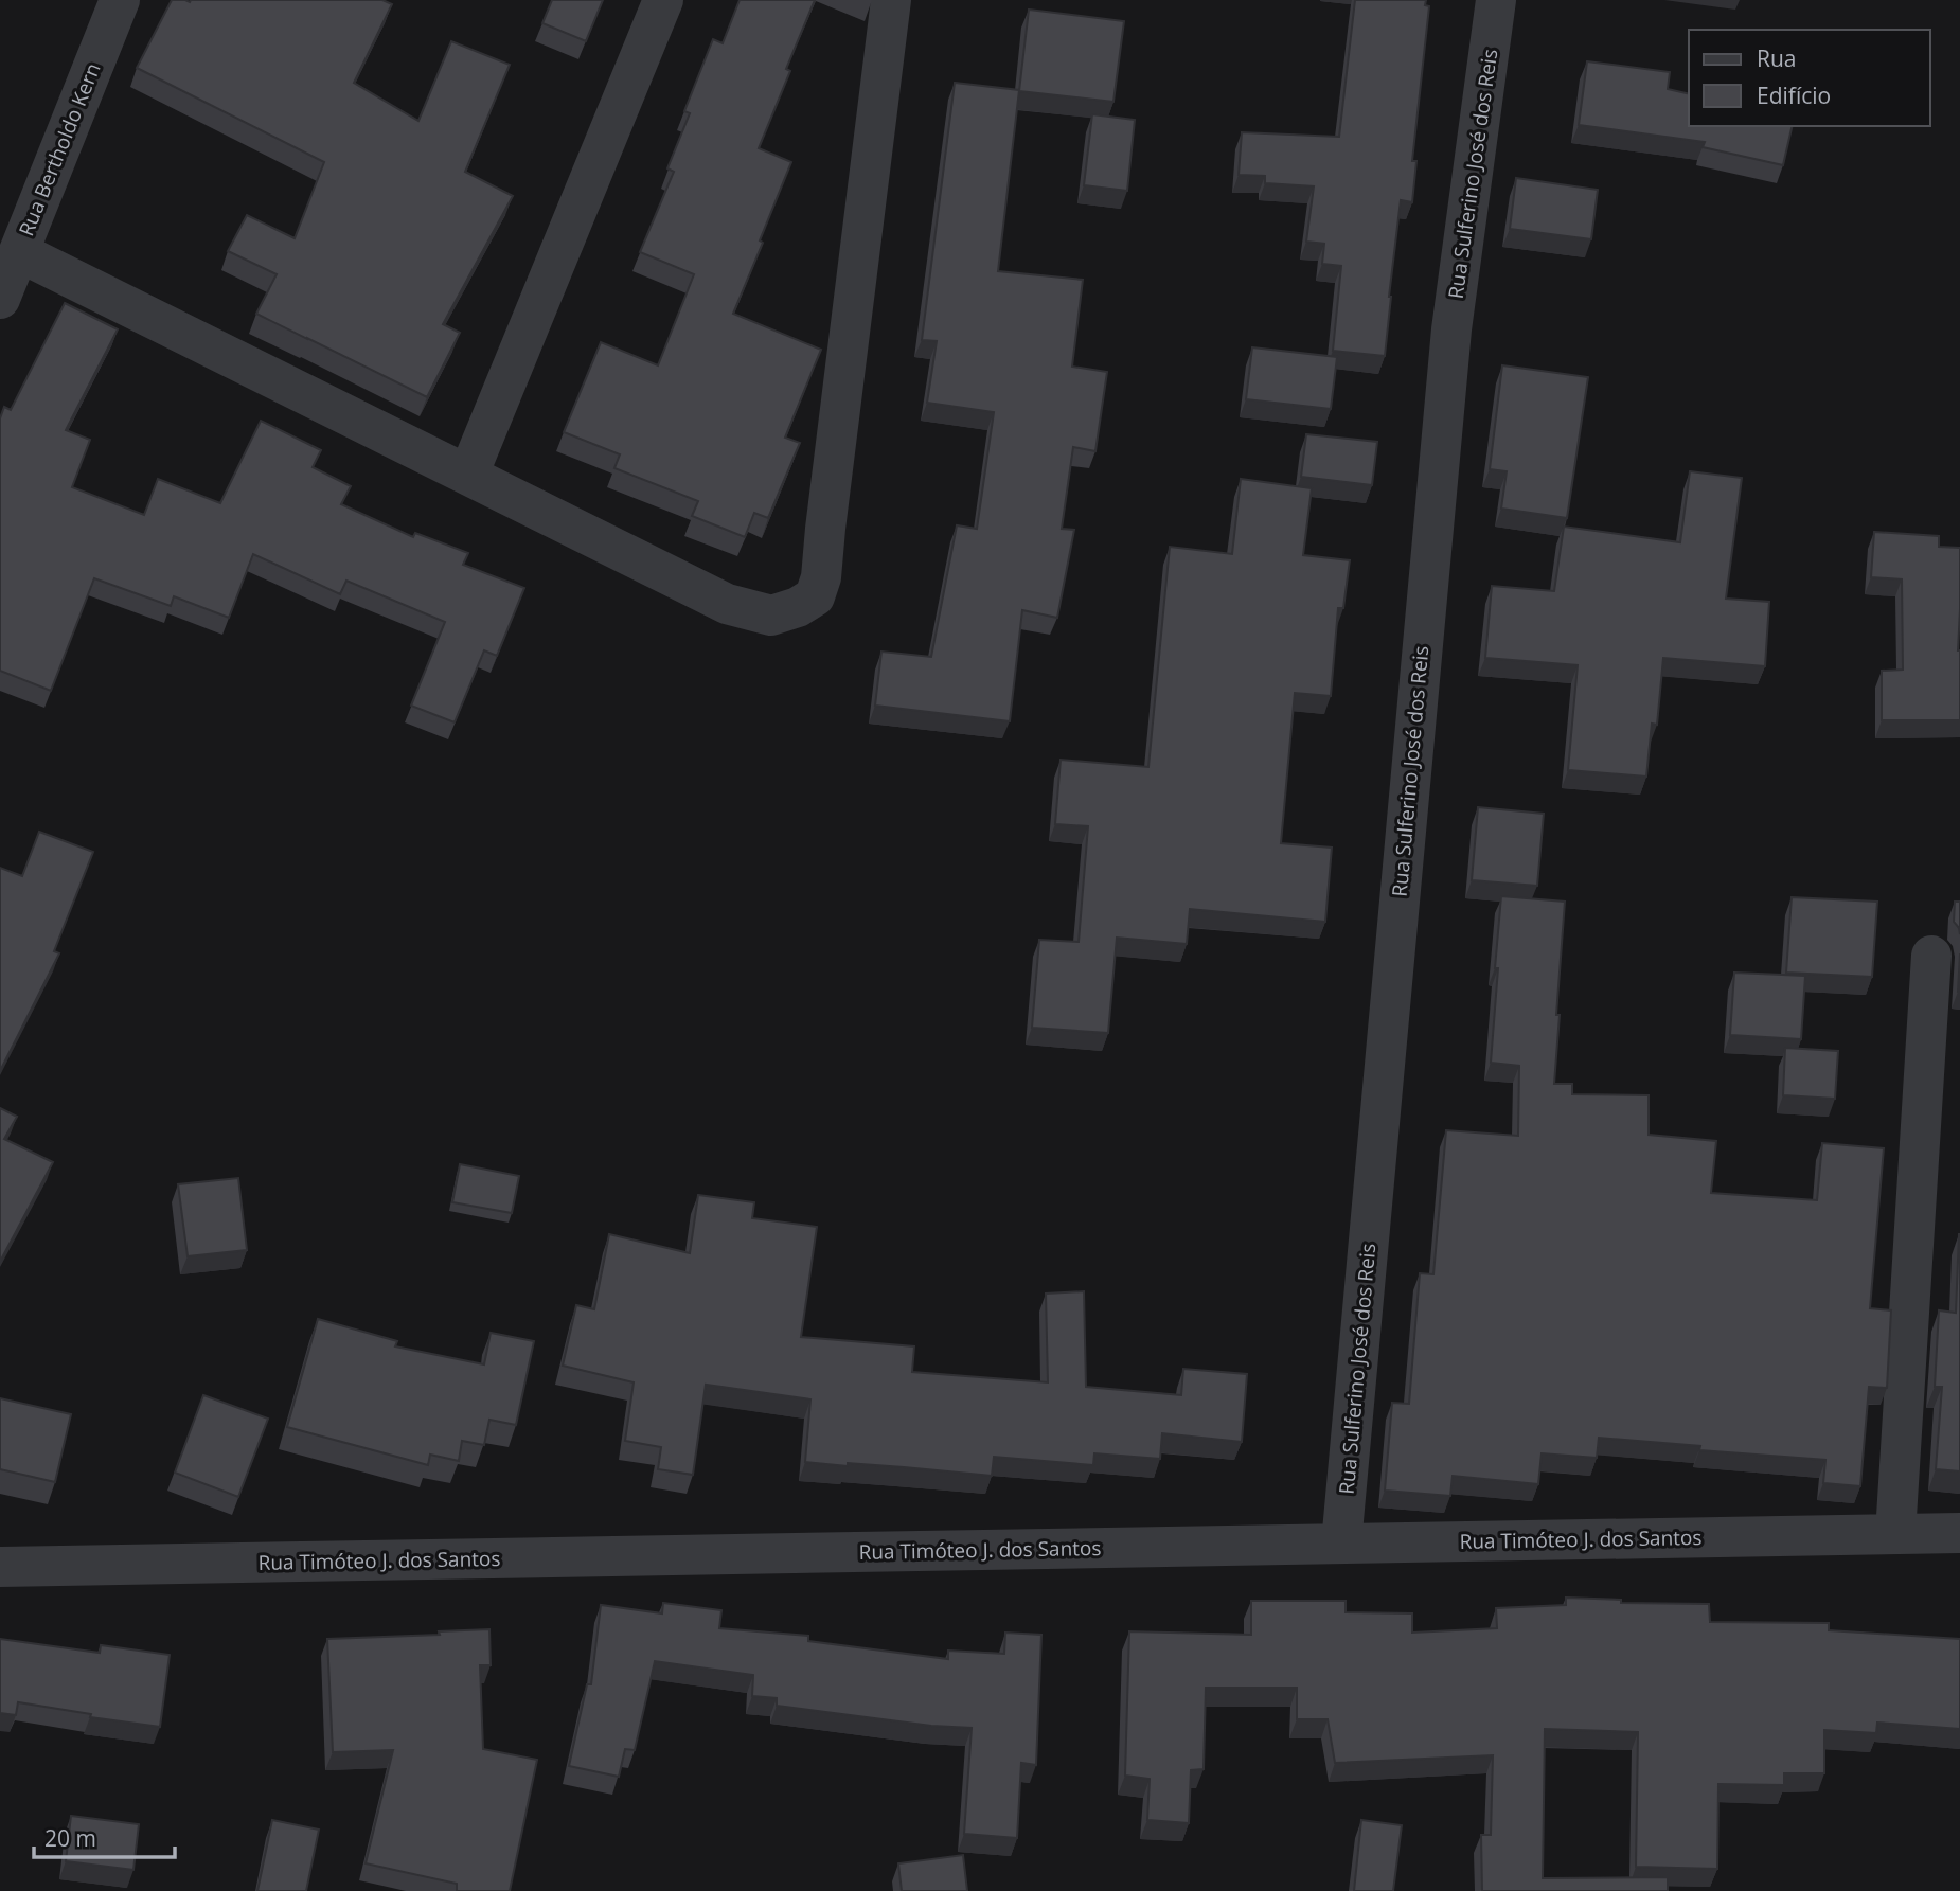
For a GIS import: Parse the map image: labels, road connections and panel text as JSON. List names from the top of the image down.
{
  "streets": {
    "street": ["Rua Bertholdo Kern", "Rua Sulferino José dos Reis", "Rua Timóteo J. dos Santos"]
  },
  "crossings": [
    ["Rua Sulferino José dos Reis", "Rua Timóteo J. dos Santos"]
  ],
  "legend": ["Rua", "Edifício"],
  "scale_bar": "20 m"
}
